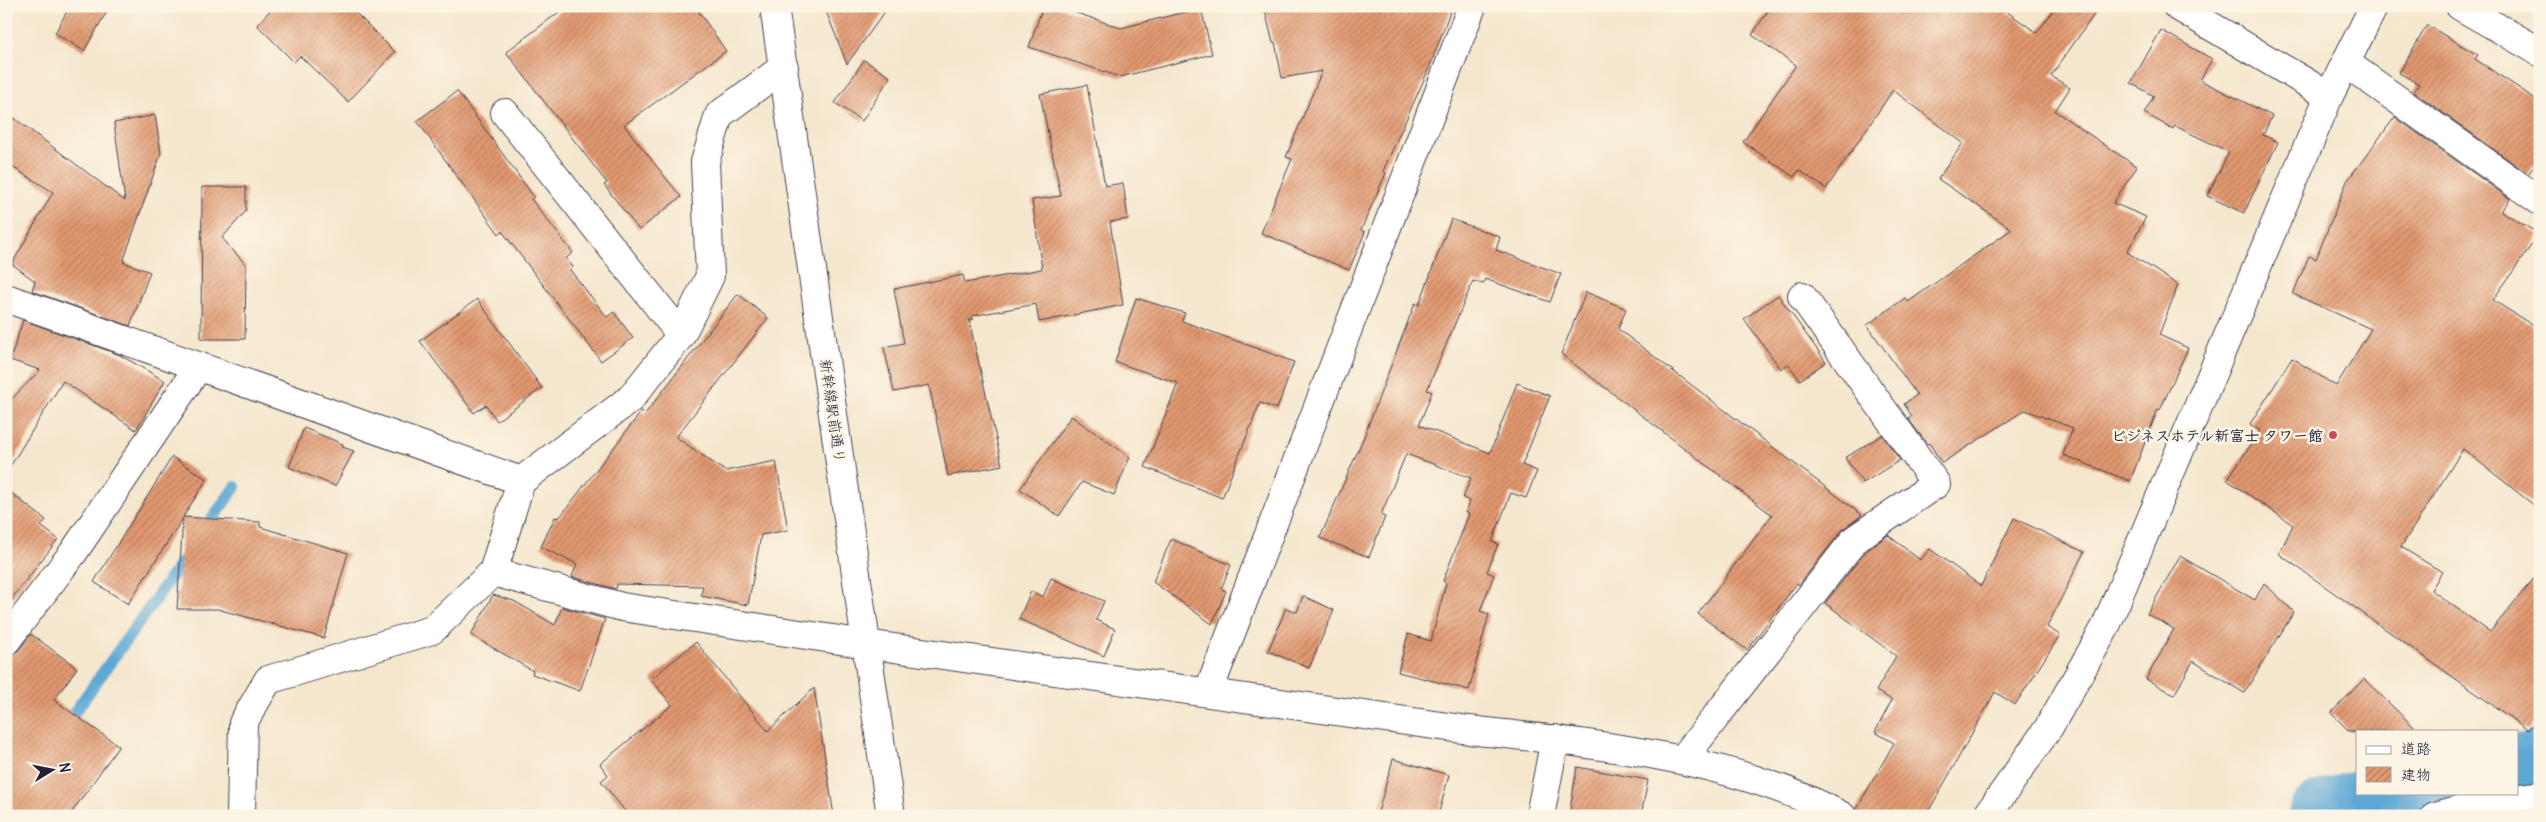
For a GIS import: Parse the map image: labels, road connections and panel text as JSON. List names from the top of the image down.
{
  "streets": {
    "street": ["新幹線駅前通り"]
  },
  "places": ["ビジネスホテル新富士 タワー館"],
  "legend": ["道路", "建物"],
  "north": "right"
}
